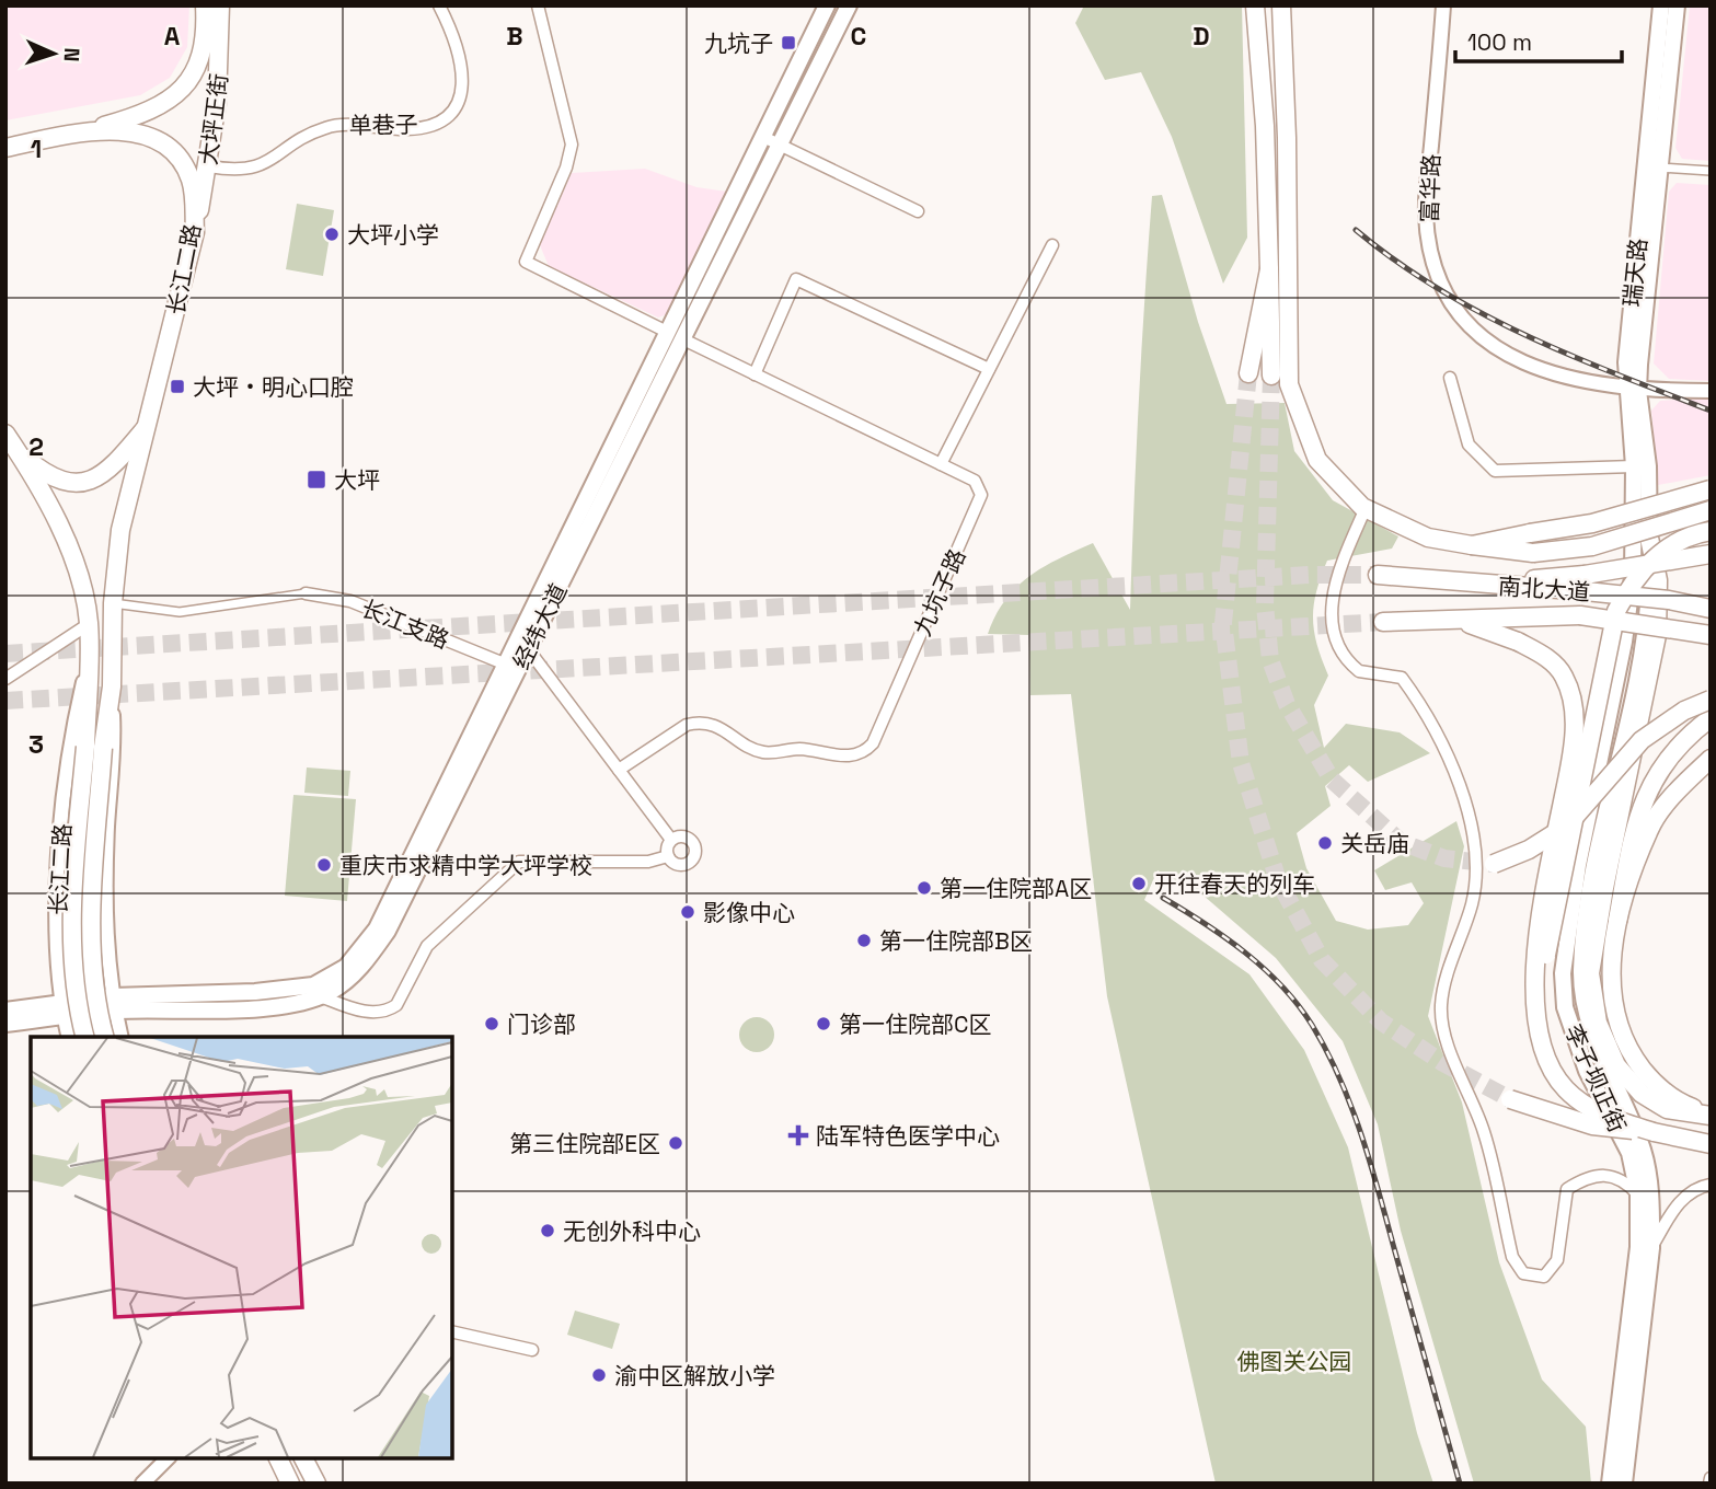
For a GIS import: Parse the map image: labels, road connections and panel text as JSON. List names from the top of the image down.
{
  "streets": {
    "main road": [
      "大坪正街",
      "长江二路",
      "瑞天路",
      "南北大道",
      "经纬大道",
      "李子坝正街"
    ],
    "street": [
      "单巷子",
      "富华路",
      "九坑子路",
      "长江支路"
    ]
  },
  "crossings": [
    ["大坪正街", "单巷子"],
    ["大坪正街", "长江二路"],
    ["富华路", "瑞天路"],
    ["长江二路", "经纬大道"],
    ["瑞天路", "李子坝正街"],
    ["九坑子路", "经纬大道"],
    ["长江支路", "经纬大道"]
  ],
  "parks": ["佛图关公园"],
  "places": {
    "transit": ["九坑子", "大坪‧明心口腔", "大坪"],
    "other": [
      "大坪小学",
      "关岳庙",
      "重庆市求精中学大坪学校",
      "开往春天的列车",
      "第一住院部A区",
      "影像中心",
      "第一住院部B区",
      "门诊部",
      "第一住院部C区",
      "第三住院部E区",
      "无创外科中心",
      "渝中区解放小学"
    ],
    "health": ["陆军特色医学中心"]
  },
  "scale_bar": "100 m",
  "north": "right",
  "grid": {
    "columns": [
      "A",
      "B",
      "C",
      "D"
    ],
    "rows": ["1", "2", "3"]
  }
}
